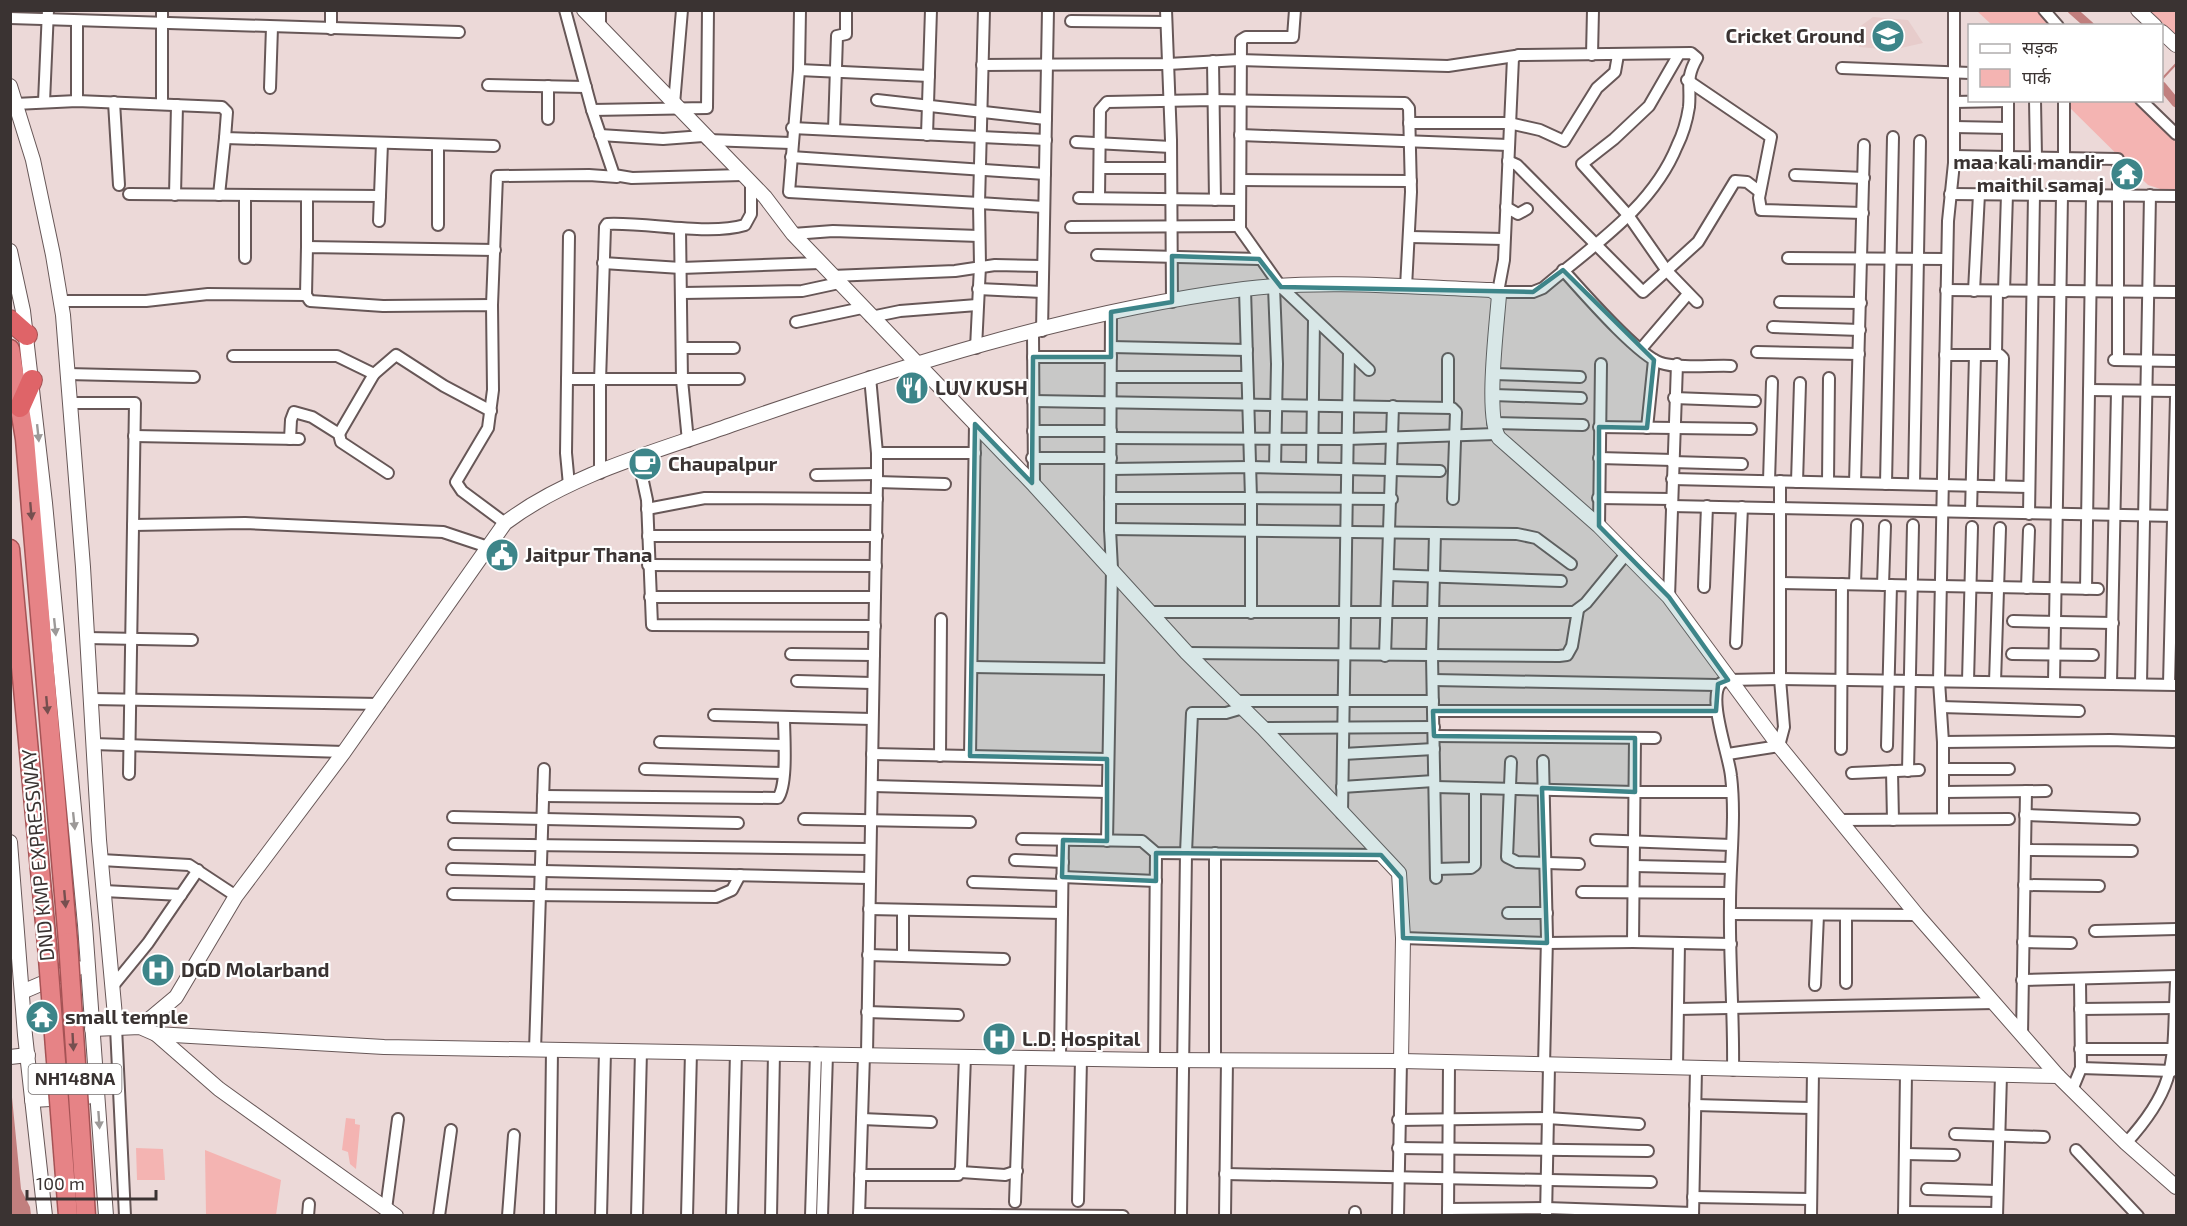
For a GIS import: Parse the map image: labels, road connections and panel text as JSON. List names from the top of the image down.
{
  "streets": {
    "highway": ["DND KMP EXPRESSWAY", "NH148NA"]
  },
  "places": {
    "school or university": ["Cricket Ground"],
    "temple": ["maa kali mandir maithil samaj", "small temple"],
    "restaurant": ["LUV KUSH"],
    "cafe": ["Chaupalpur"],
    "public building": ["Jaitpur Thana"],
    "hospital": ["DGD Molarband", "L.D. Hospital"]
  },
  "legend": ["सड़क", "पार्क"],
  "scale_bar": "100 m"
}
